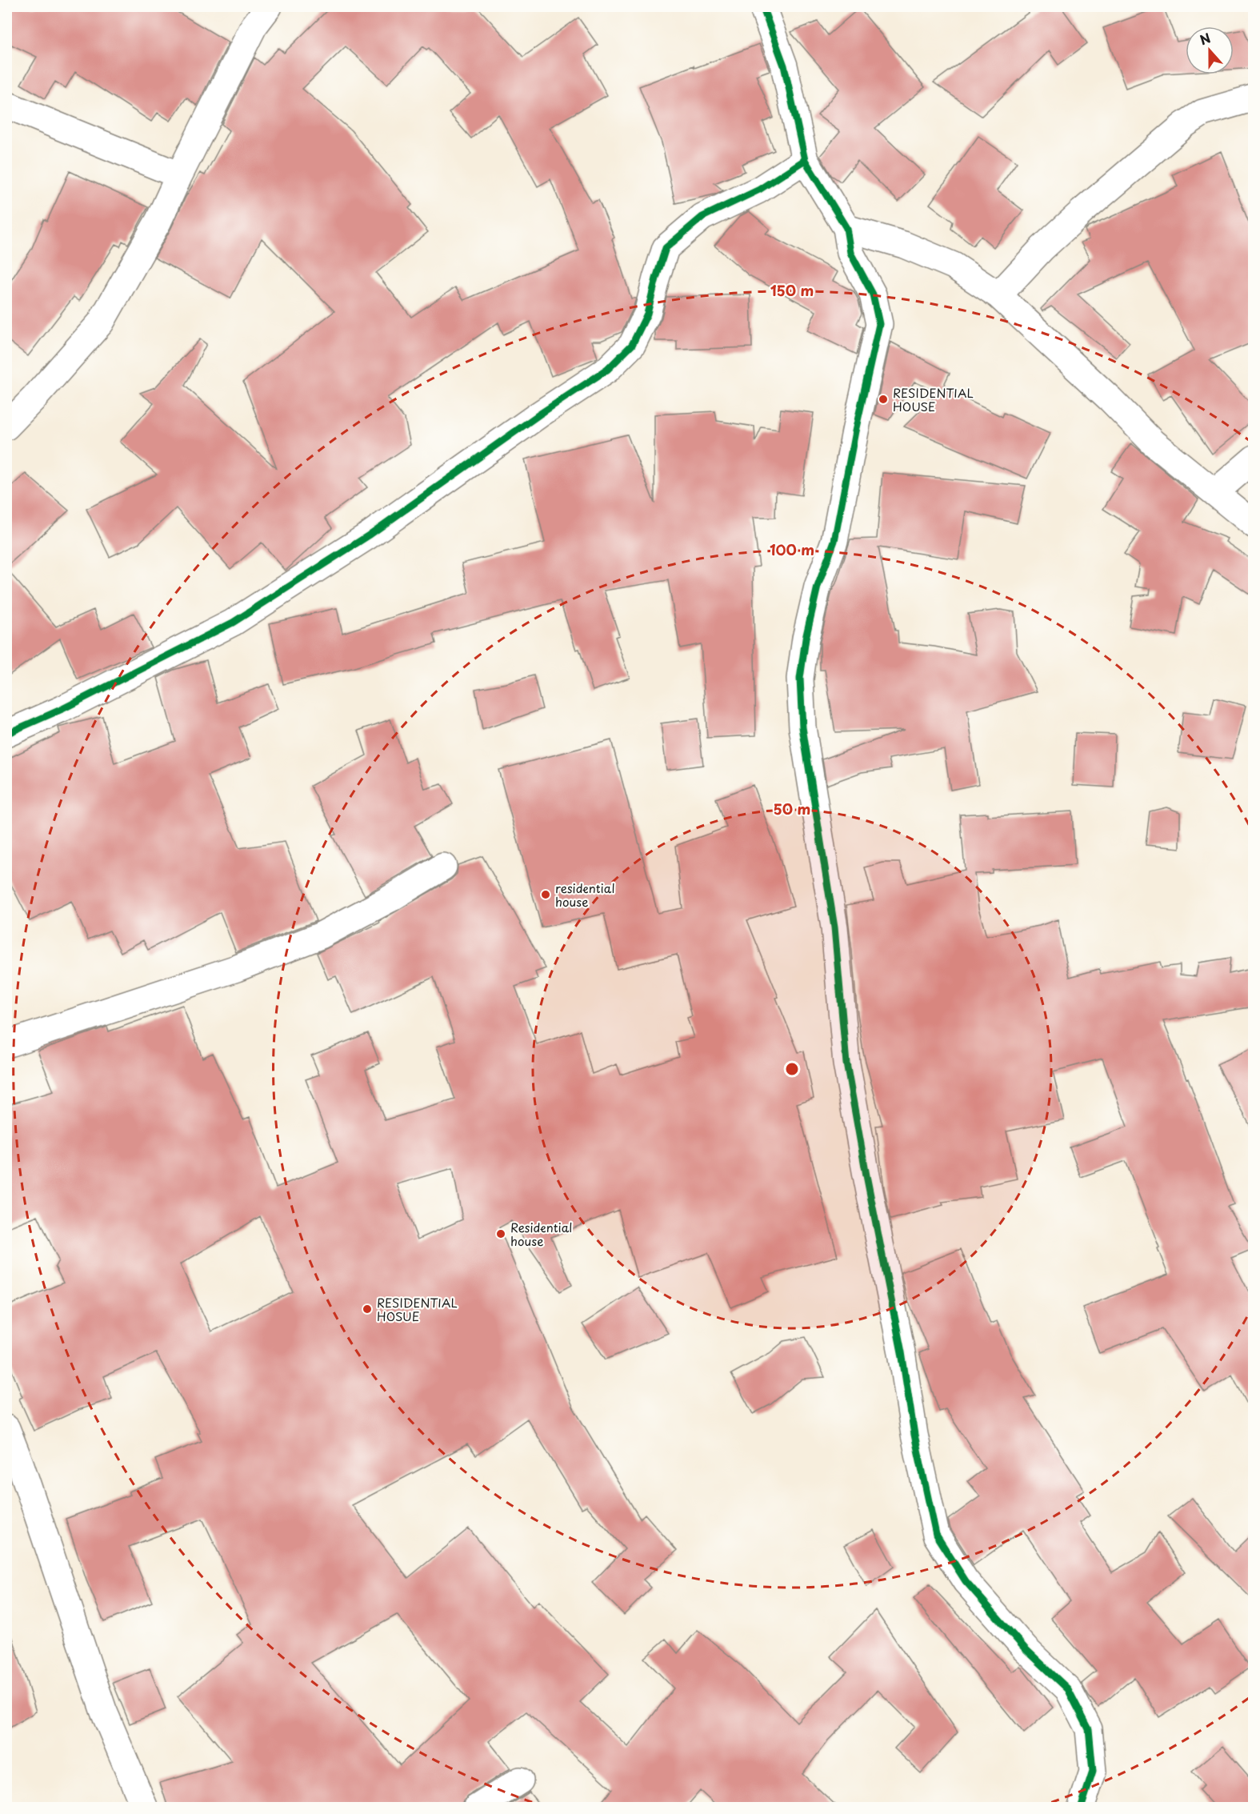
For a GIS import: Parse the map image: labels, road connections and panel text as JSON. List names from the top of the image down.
{
  "places": [
    "RESIDENTIAL HOUSE",
    "residential house",
    "Residential house",
    "RESIDENTIAL HOSUE"
  ],
  "north": "top",
  "rings": ["150 m", "100 m", "50 m"]
}
